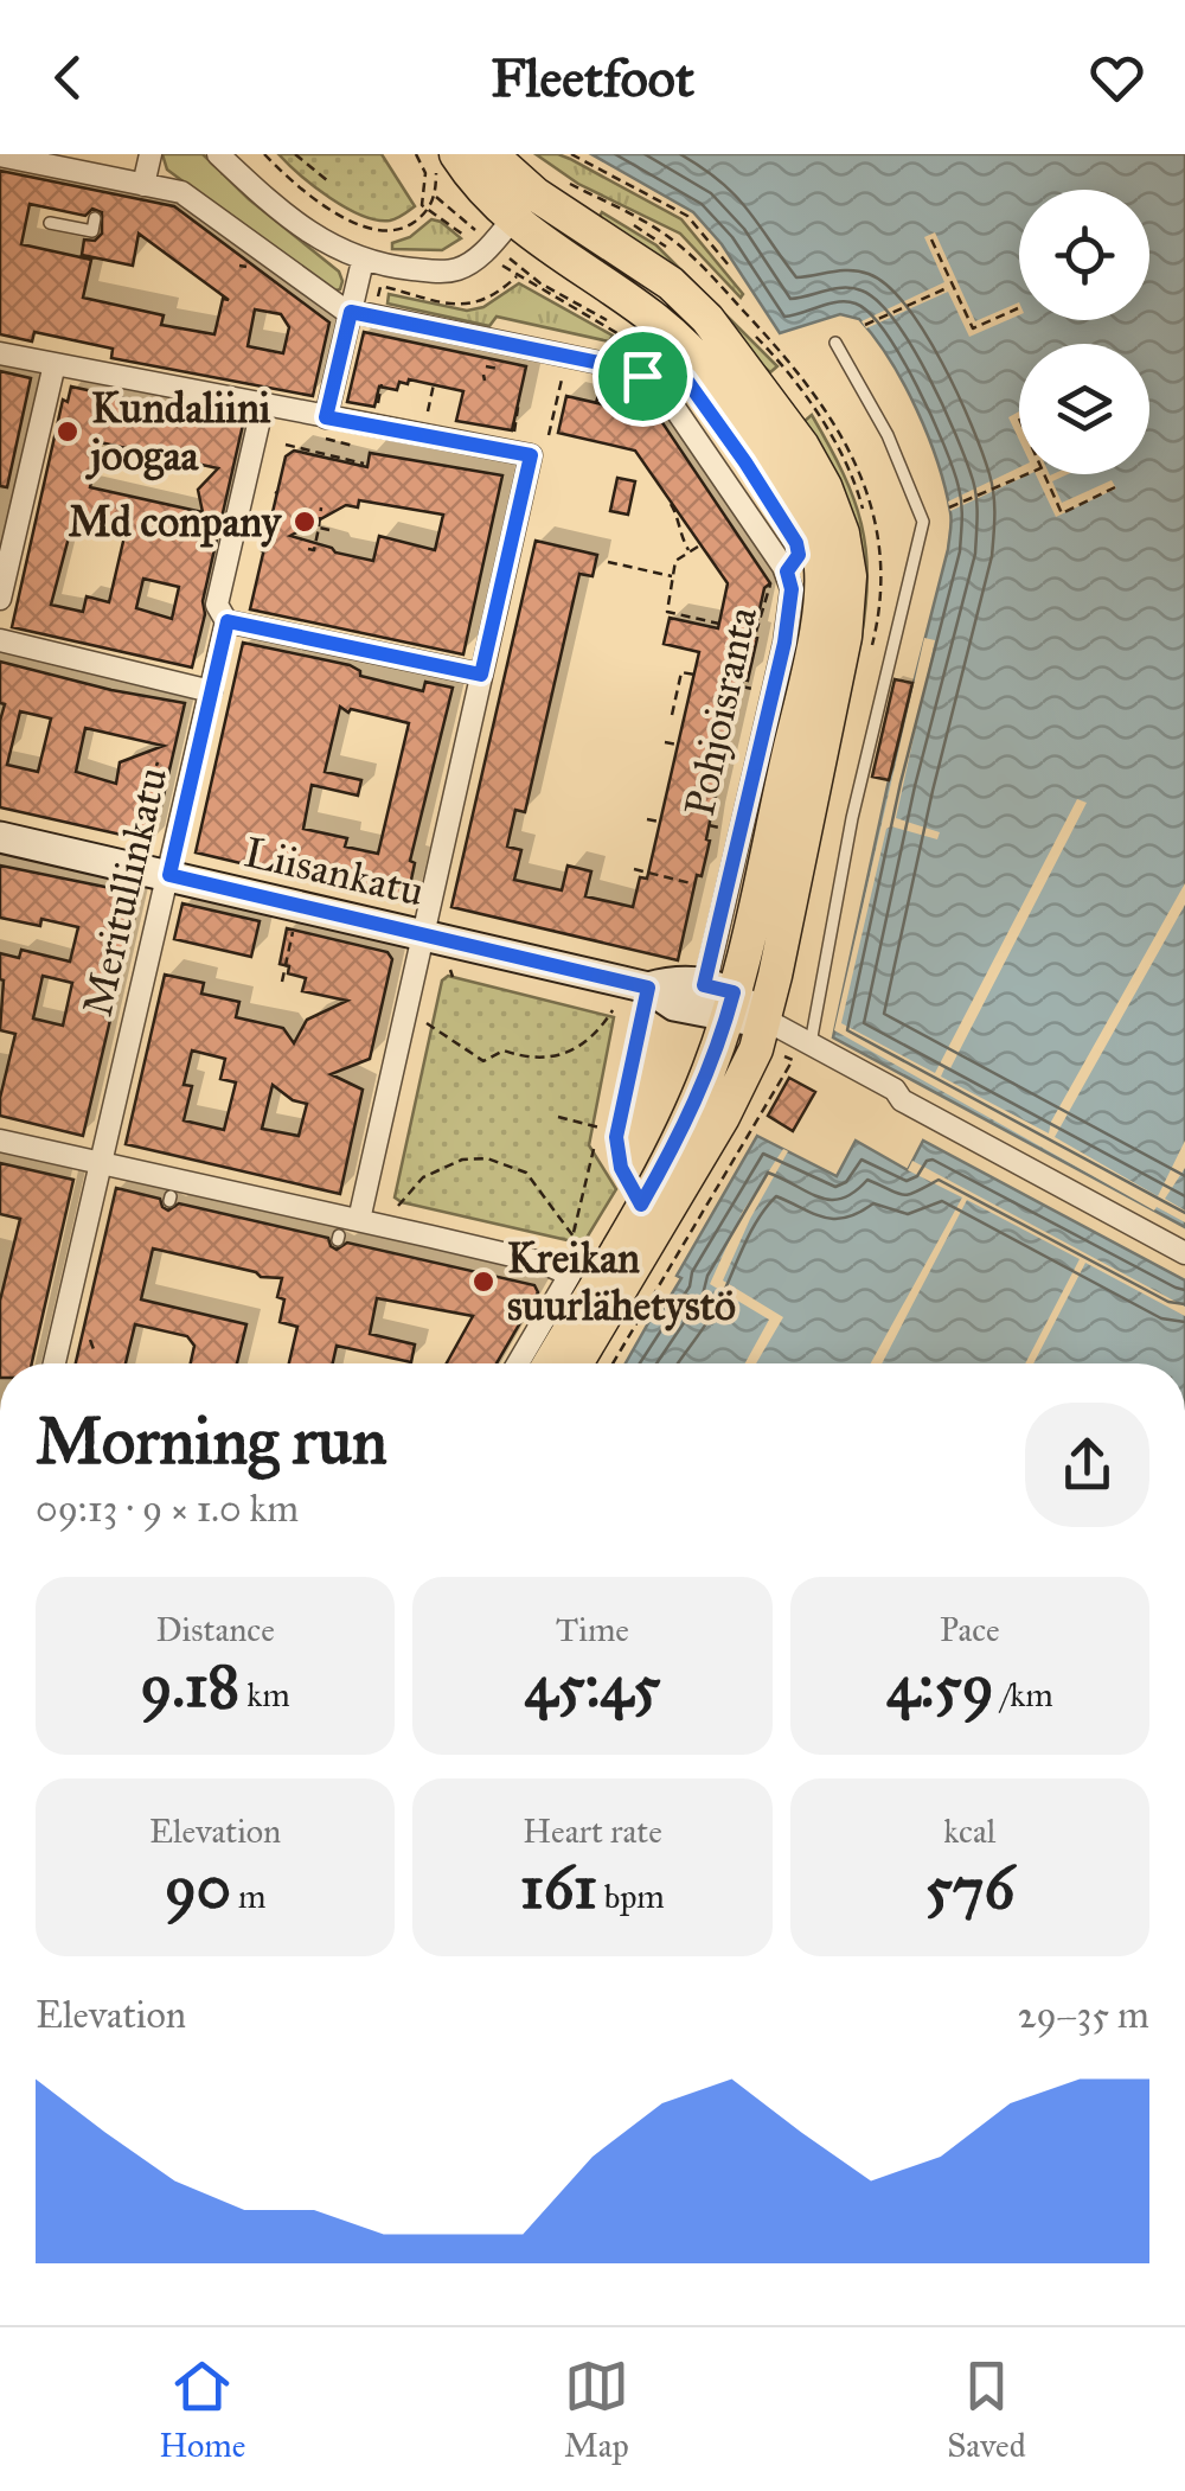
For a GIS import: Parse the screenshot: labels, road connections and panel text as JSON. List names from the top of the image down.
{
  "streets": {
    "main road": ["Pohjoisranta"],
    "street": ["Liisankatu", "Meritullinkatu"]
  },
  "crossings": [
    ["Pohjoisranta", "Liisankatu"],
    ["Liisankatu", "Meritullinkatu"]
  ],
  "places": ["Kundaliini joogaa", "Md conpany", "Kreikan suurlähetystö"],
  "page": {
    "header": "Fleetfoot",
    "heading": ["Morning run", "09:13 · 9 × 1.0 km"],
    "stats": [
      ["Distance", "9.18 km"],
      ["Time", "45:45"],
      ["Pace", "4:59 /km"],
      ["Elevation", "90 m"],
      ["Heart rate", "161 bpm"],
      ["kcal", "576"]
    ],
    "chart": ["Elevation", "29–35 m"],
    "tabs": ["Home", "Map", "Saved"]
  }
}
